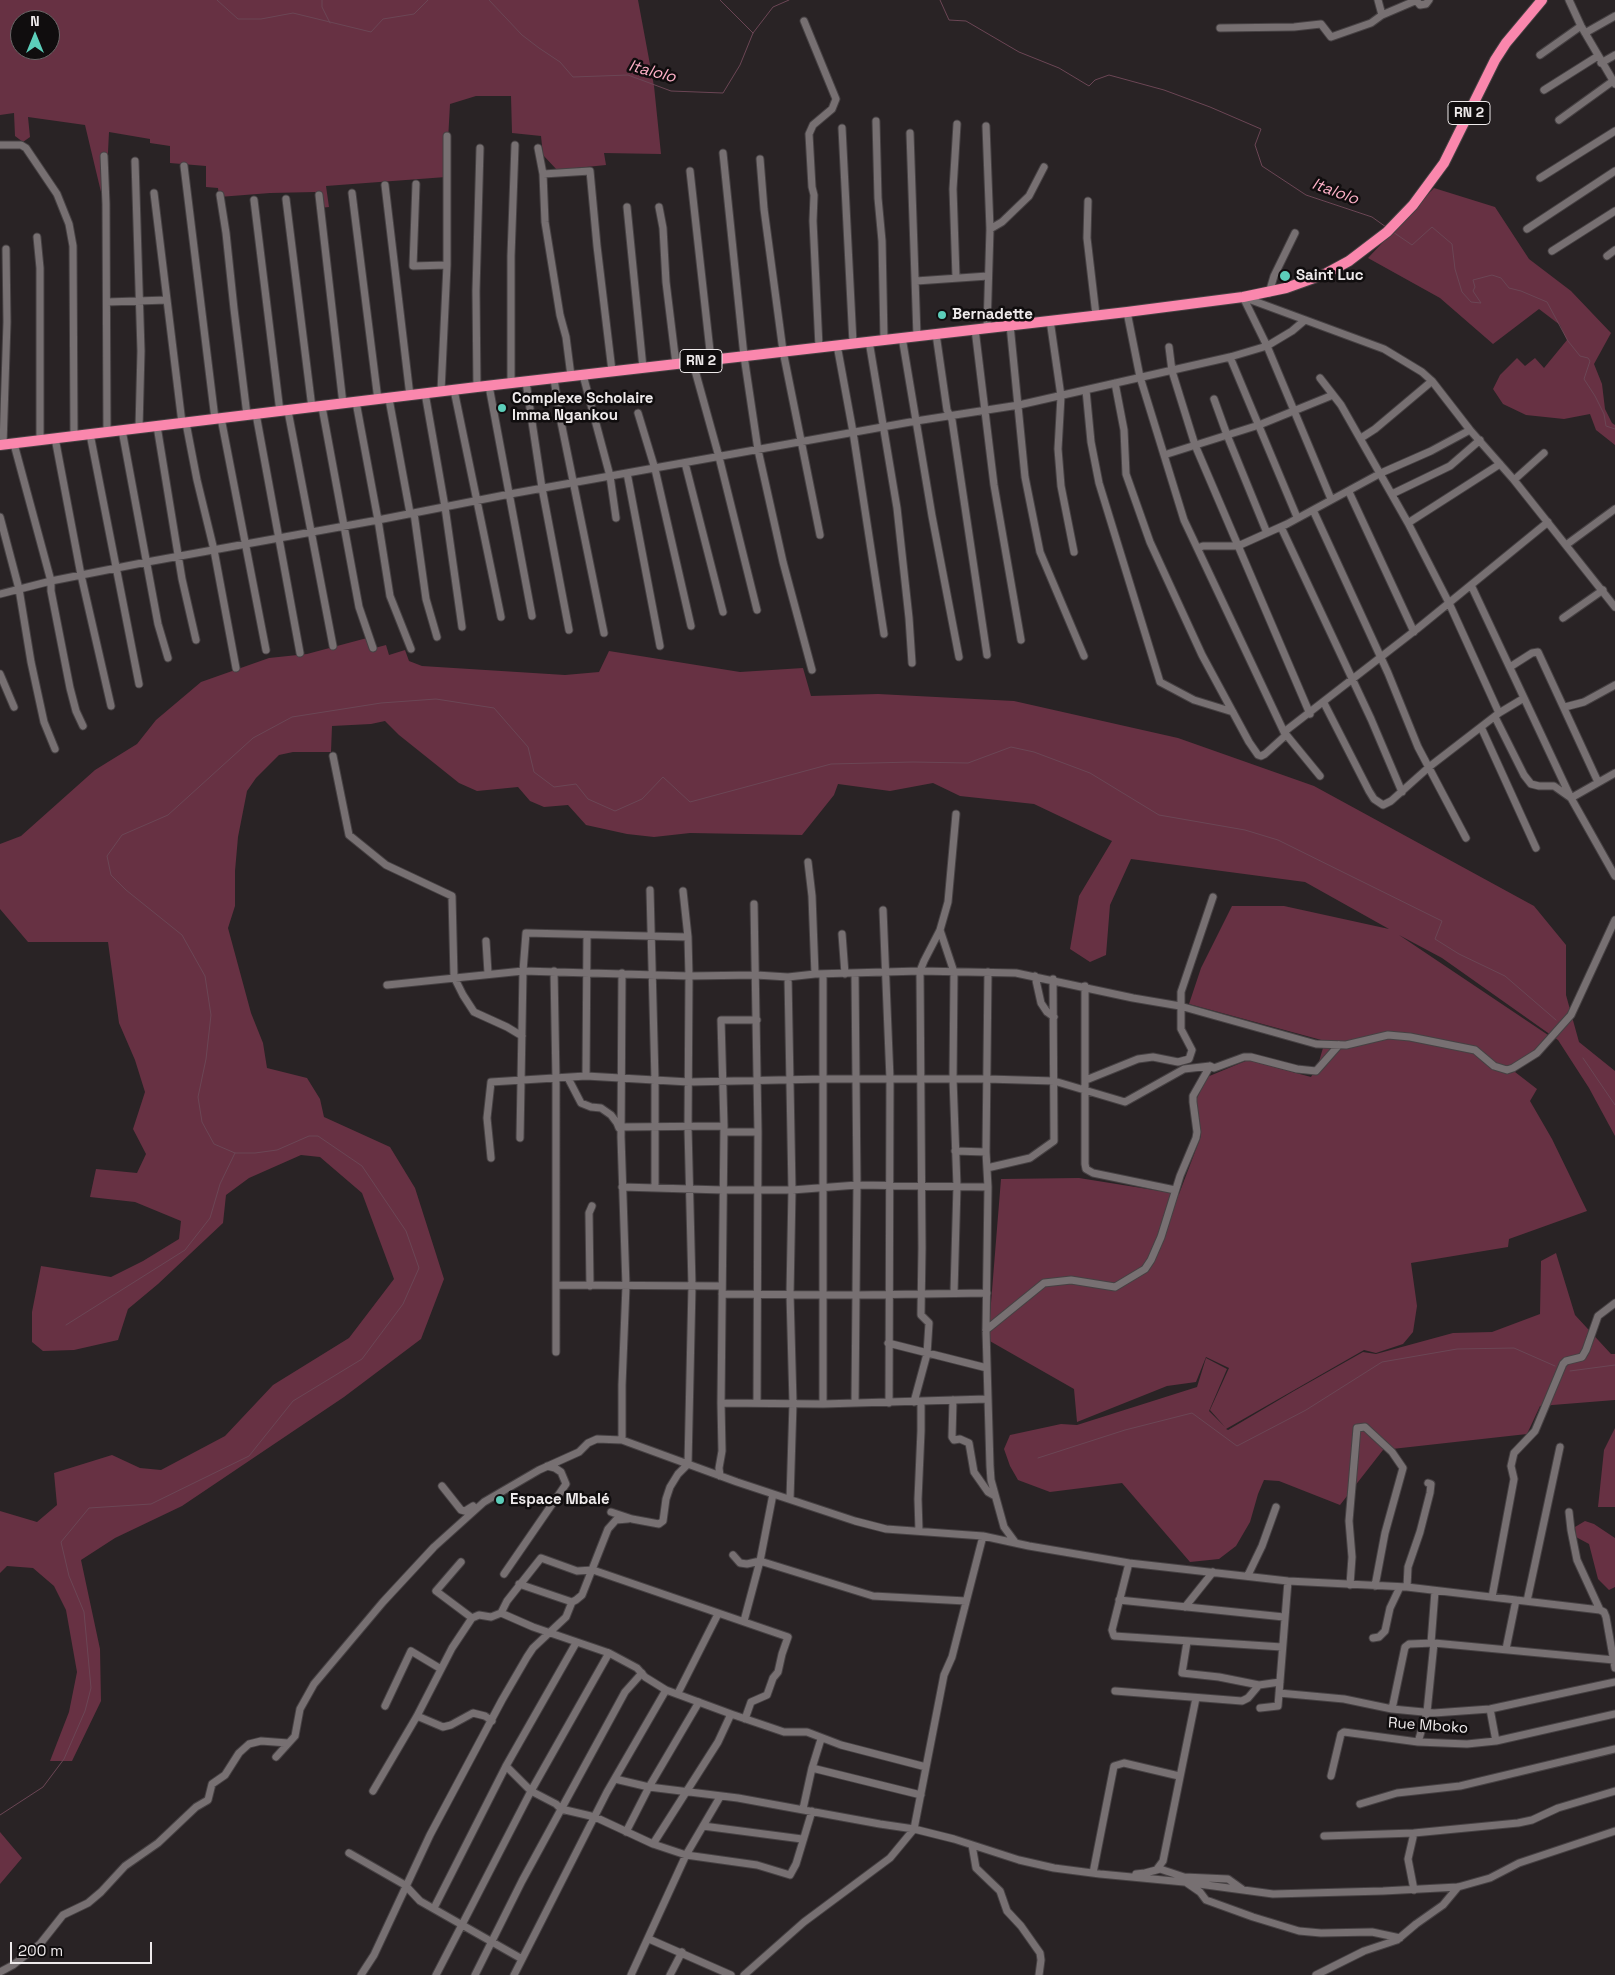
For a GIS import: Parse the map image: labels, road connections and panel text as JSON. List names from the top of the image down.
{
  "streets": {
    "highway": ["RN 2"],
    "street": ["Rue Mboko"]
  },
  "water": ["Italolo"],
  "places": [
    "Saint Luc",
    "Bernadette",
    "Complexe Scholaire Imma Ngankou",
    "Espace Mbalé"
  ],
  "scale_bar": "200 m",
  "north": "top"
}
